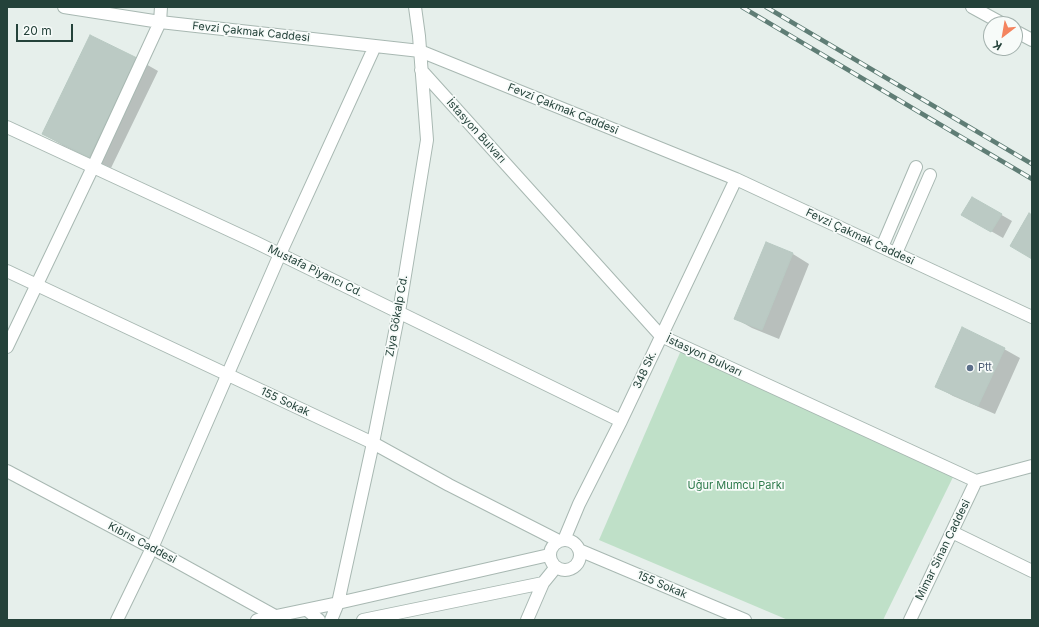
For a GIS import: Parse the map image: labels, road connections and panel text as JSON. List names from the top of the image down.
{
  "streets": {
    "street": [
      "Fevzi Çakmak Caddesi",
      "İstasyon Bulvarı",
      "Mustafa Piyancı Cd.",
      "Ziya Gökalp Cd.",
      "348 Sk.",
      "155 Sokak",
      "Kıbrıs Caddesi",
      "Mimar Sinan Caddesi"
    ]
  },
  "crossings": [
    ["Fevzi Çakmak Caddesi", "Ziya Gökalp Cd."],
    ["Fevzi Çakmak Caddesi", "348 Sk."],
    ["İstasyon Bulvarı", "Ziya Gökalp Cd."],
    ["İstasyon Bulvarı", "348 Sk."],
    ["İstasyon Bulvarı", "Mimar Sinan Caddesi"],
    ["Mustafa Piyancı Cd.", "Ziya Gökalp Cd."],
    ["Mustafa Piyancı Cd.", "348 Sk."],
    ["Ziya Gökalp Cd.", "155 Sokak"],
    ["348 Sk.", "155 Sokak"]
  ],
  "parks": ["Uğur Mumcu Parkı"],
  "places": ["Ptt"],
  "scale_bar": "20 m",
  "north": "bottom left"
}
